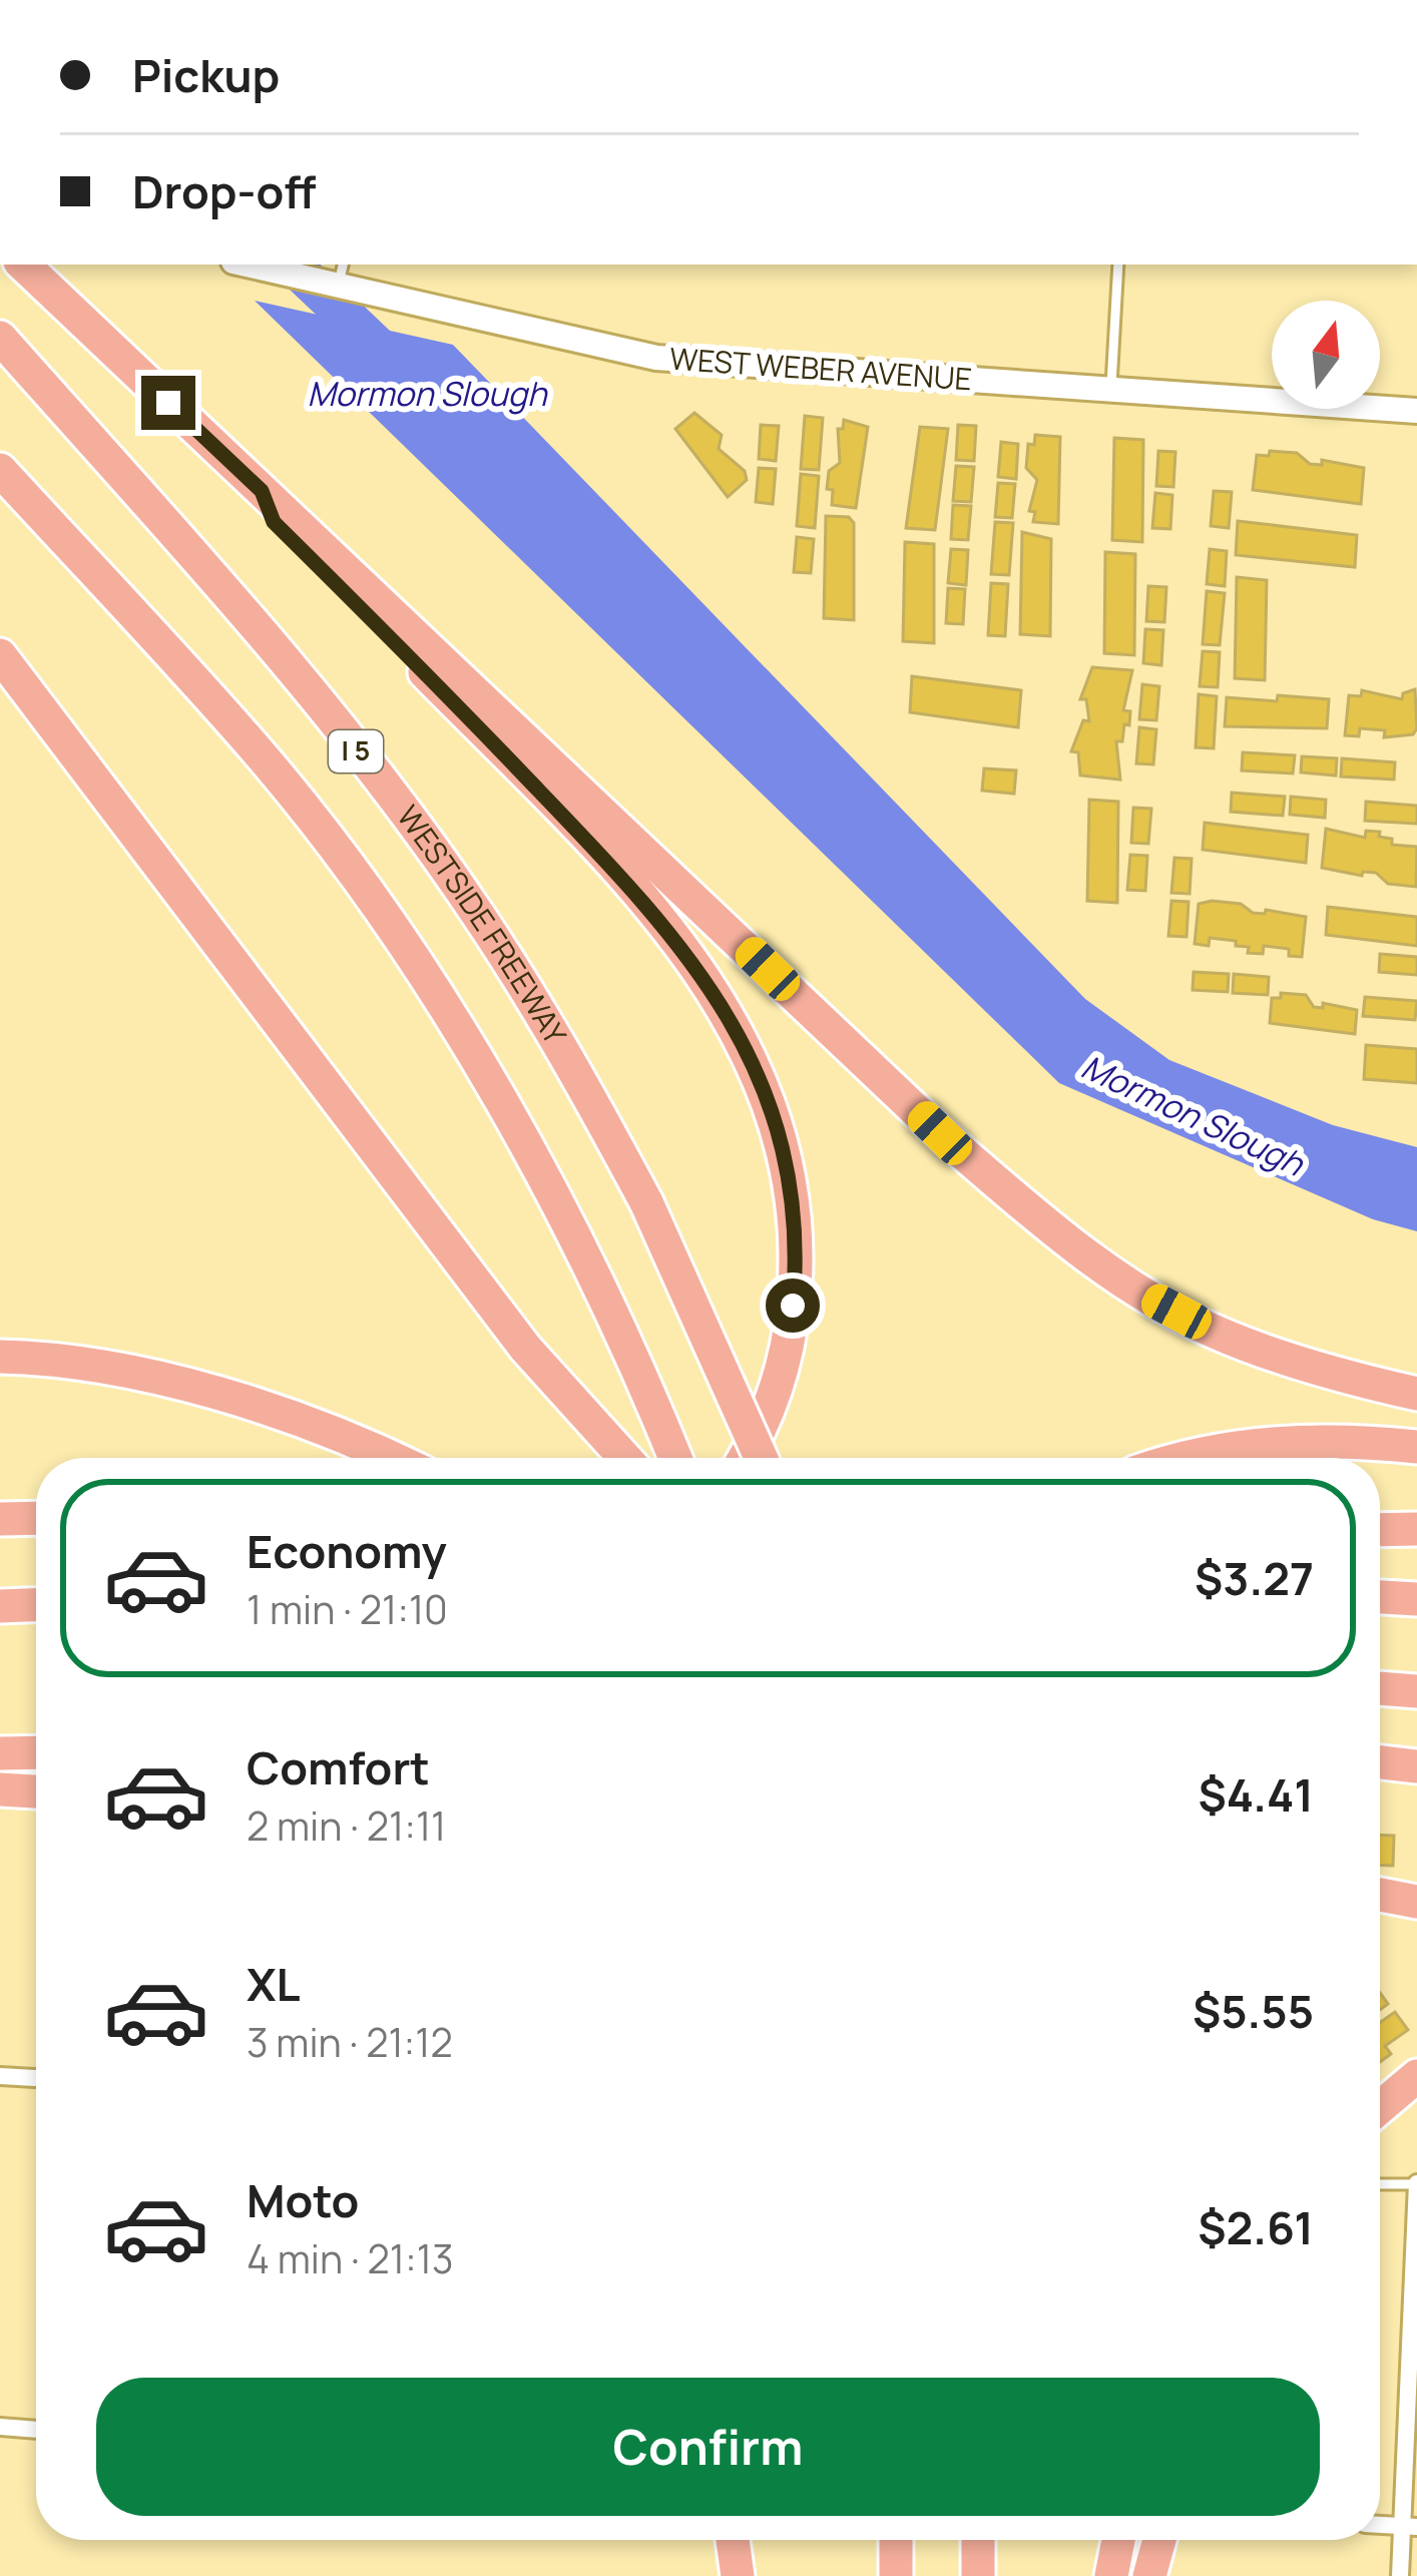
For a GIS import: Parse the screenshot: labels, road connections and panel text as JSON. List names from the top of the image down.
{
  "streets": {
    "highway": ["I 5", "WESTSIDE FREEWAY"],
    "street": ["WEST WEBER AVENUE"]
  },
  "water": ["Mormon Slough"],
  "north": "top",
  "page": {
    "banner": ["Pickup", "Drop-off"],
    "list": [
      {
        "name": "Economy",
        "note": "1 min · 21:10",
        "value": "$3.27"
      },
      {
        "name": "Comfort",
        "note": "2 min · 21:11",
        "value": "$4.41"
      },
      {
        "name": "XL",
        "note": "3 min · 21:12",
        "value": "$5.55"
      },
      {
        "name": "Moto",
        "note": "4 min · 21:13",
        "value": "$2.61"
      }
    ],
    "buttons": "Confirm"
  }
}
